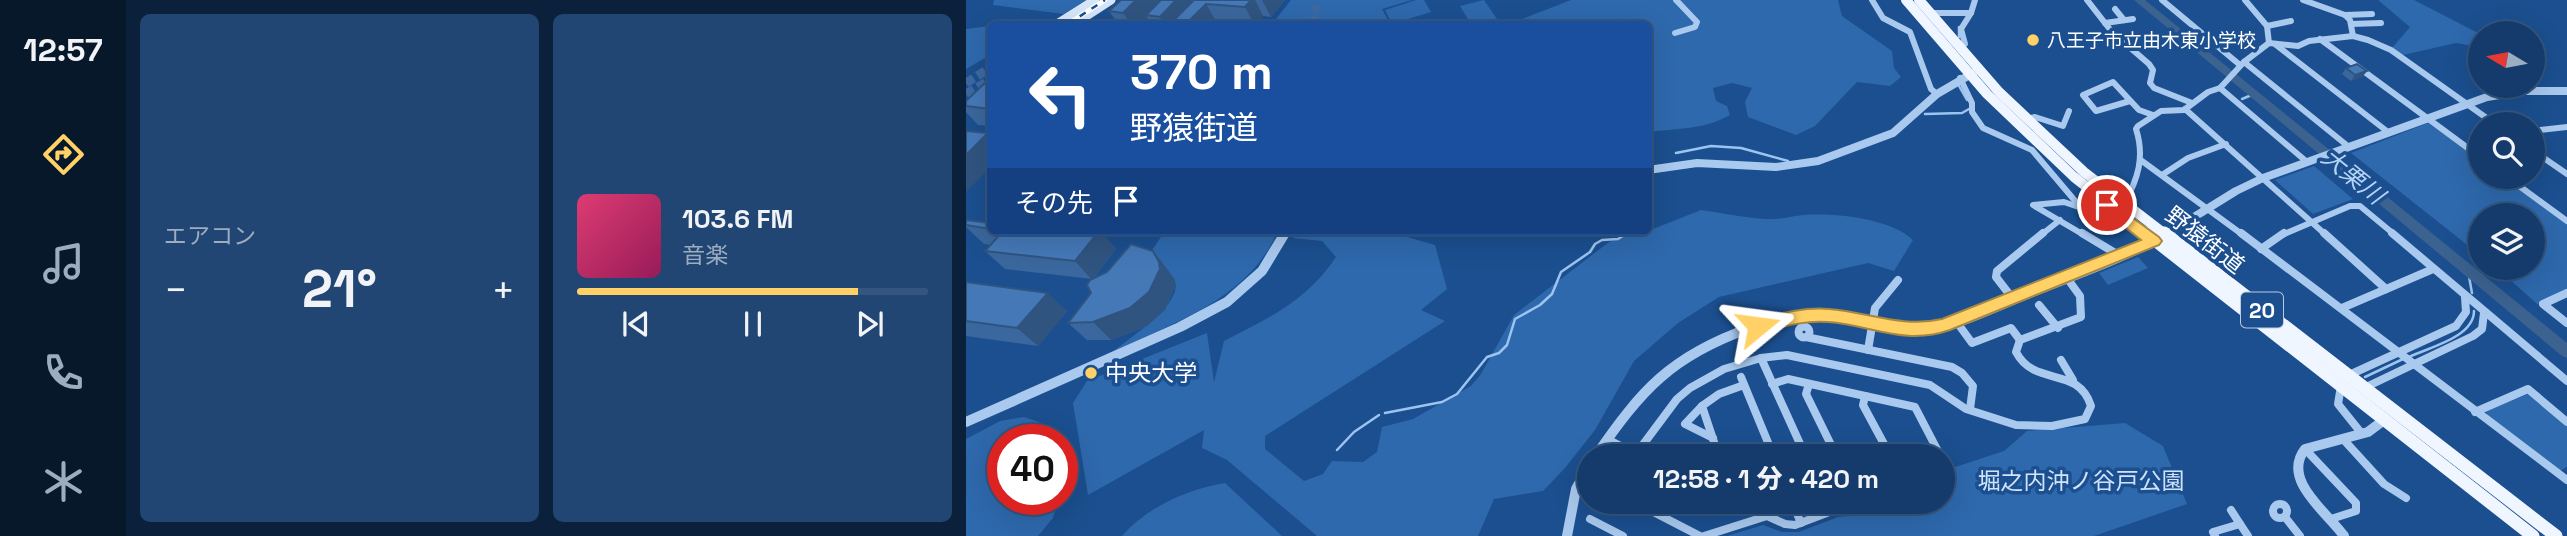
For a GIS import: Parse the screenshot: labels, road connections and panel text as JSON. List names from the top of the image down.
{
  "streets": {
    "main road": ["野猿街道", "20"]
  },
  "water": ["大栗川"],
  "parks": ["堀之内沖ノ谷戸公園"],
  "places": ["八王子市立由木東小学校", "中央大学"],
  "north": "left",
  "page": {
    "tabs": "12:57",
    "tile": "エアコン",
    "turn": ["370 m", "野猿街道"],
    "then": "その先",
    "song": ["103.6 FM", "音楽"],
    "heat": ["−", "21°", "+"],
    "limit": "40",
    "trip": "12:58 · 1 分 · 420 m"
  }
}
